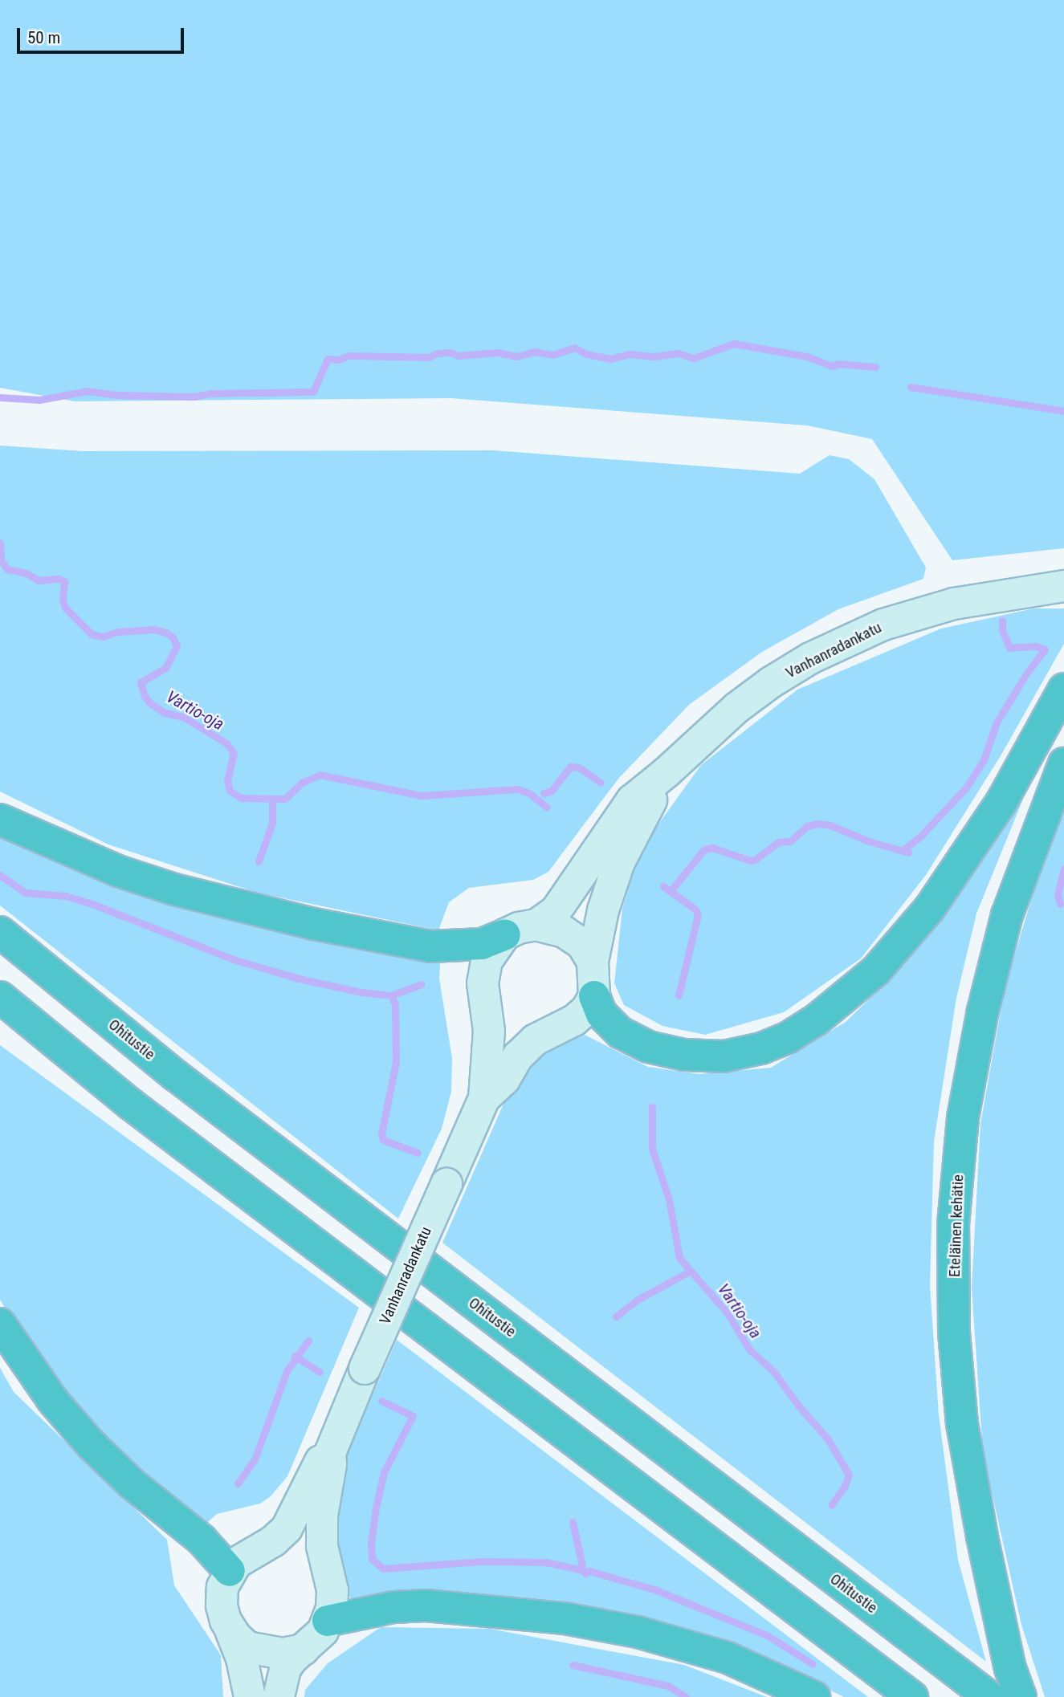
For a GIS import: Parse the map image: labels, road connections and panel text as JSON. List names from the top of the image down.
{
  "streets": {
    "highway": ["Ohitustie", "Eteläinen kehätie"],
    "street": ["Vanhanradankatu"]
  },
  "water": ["Vartio-oja"],
  "scale_bar": "50 m"
}
